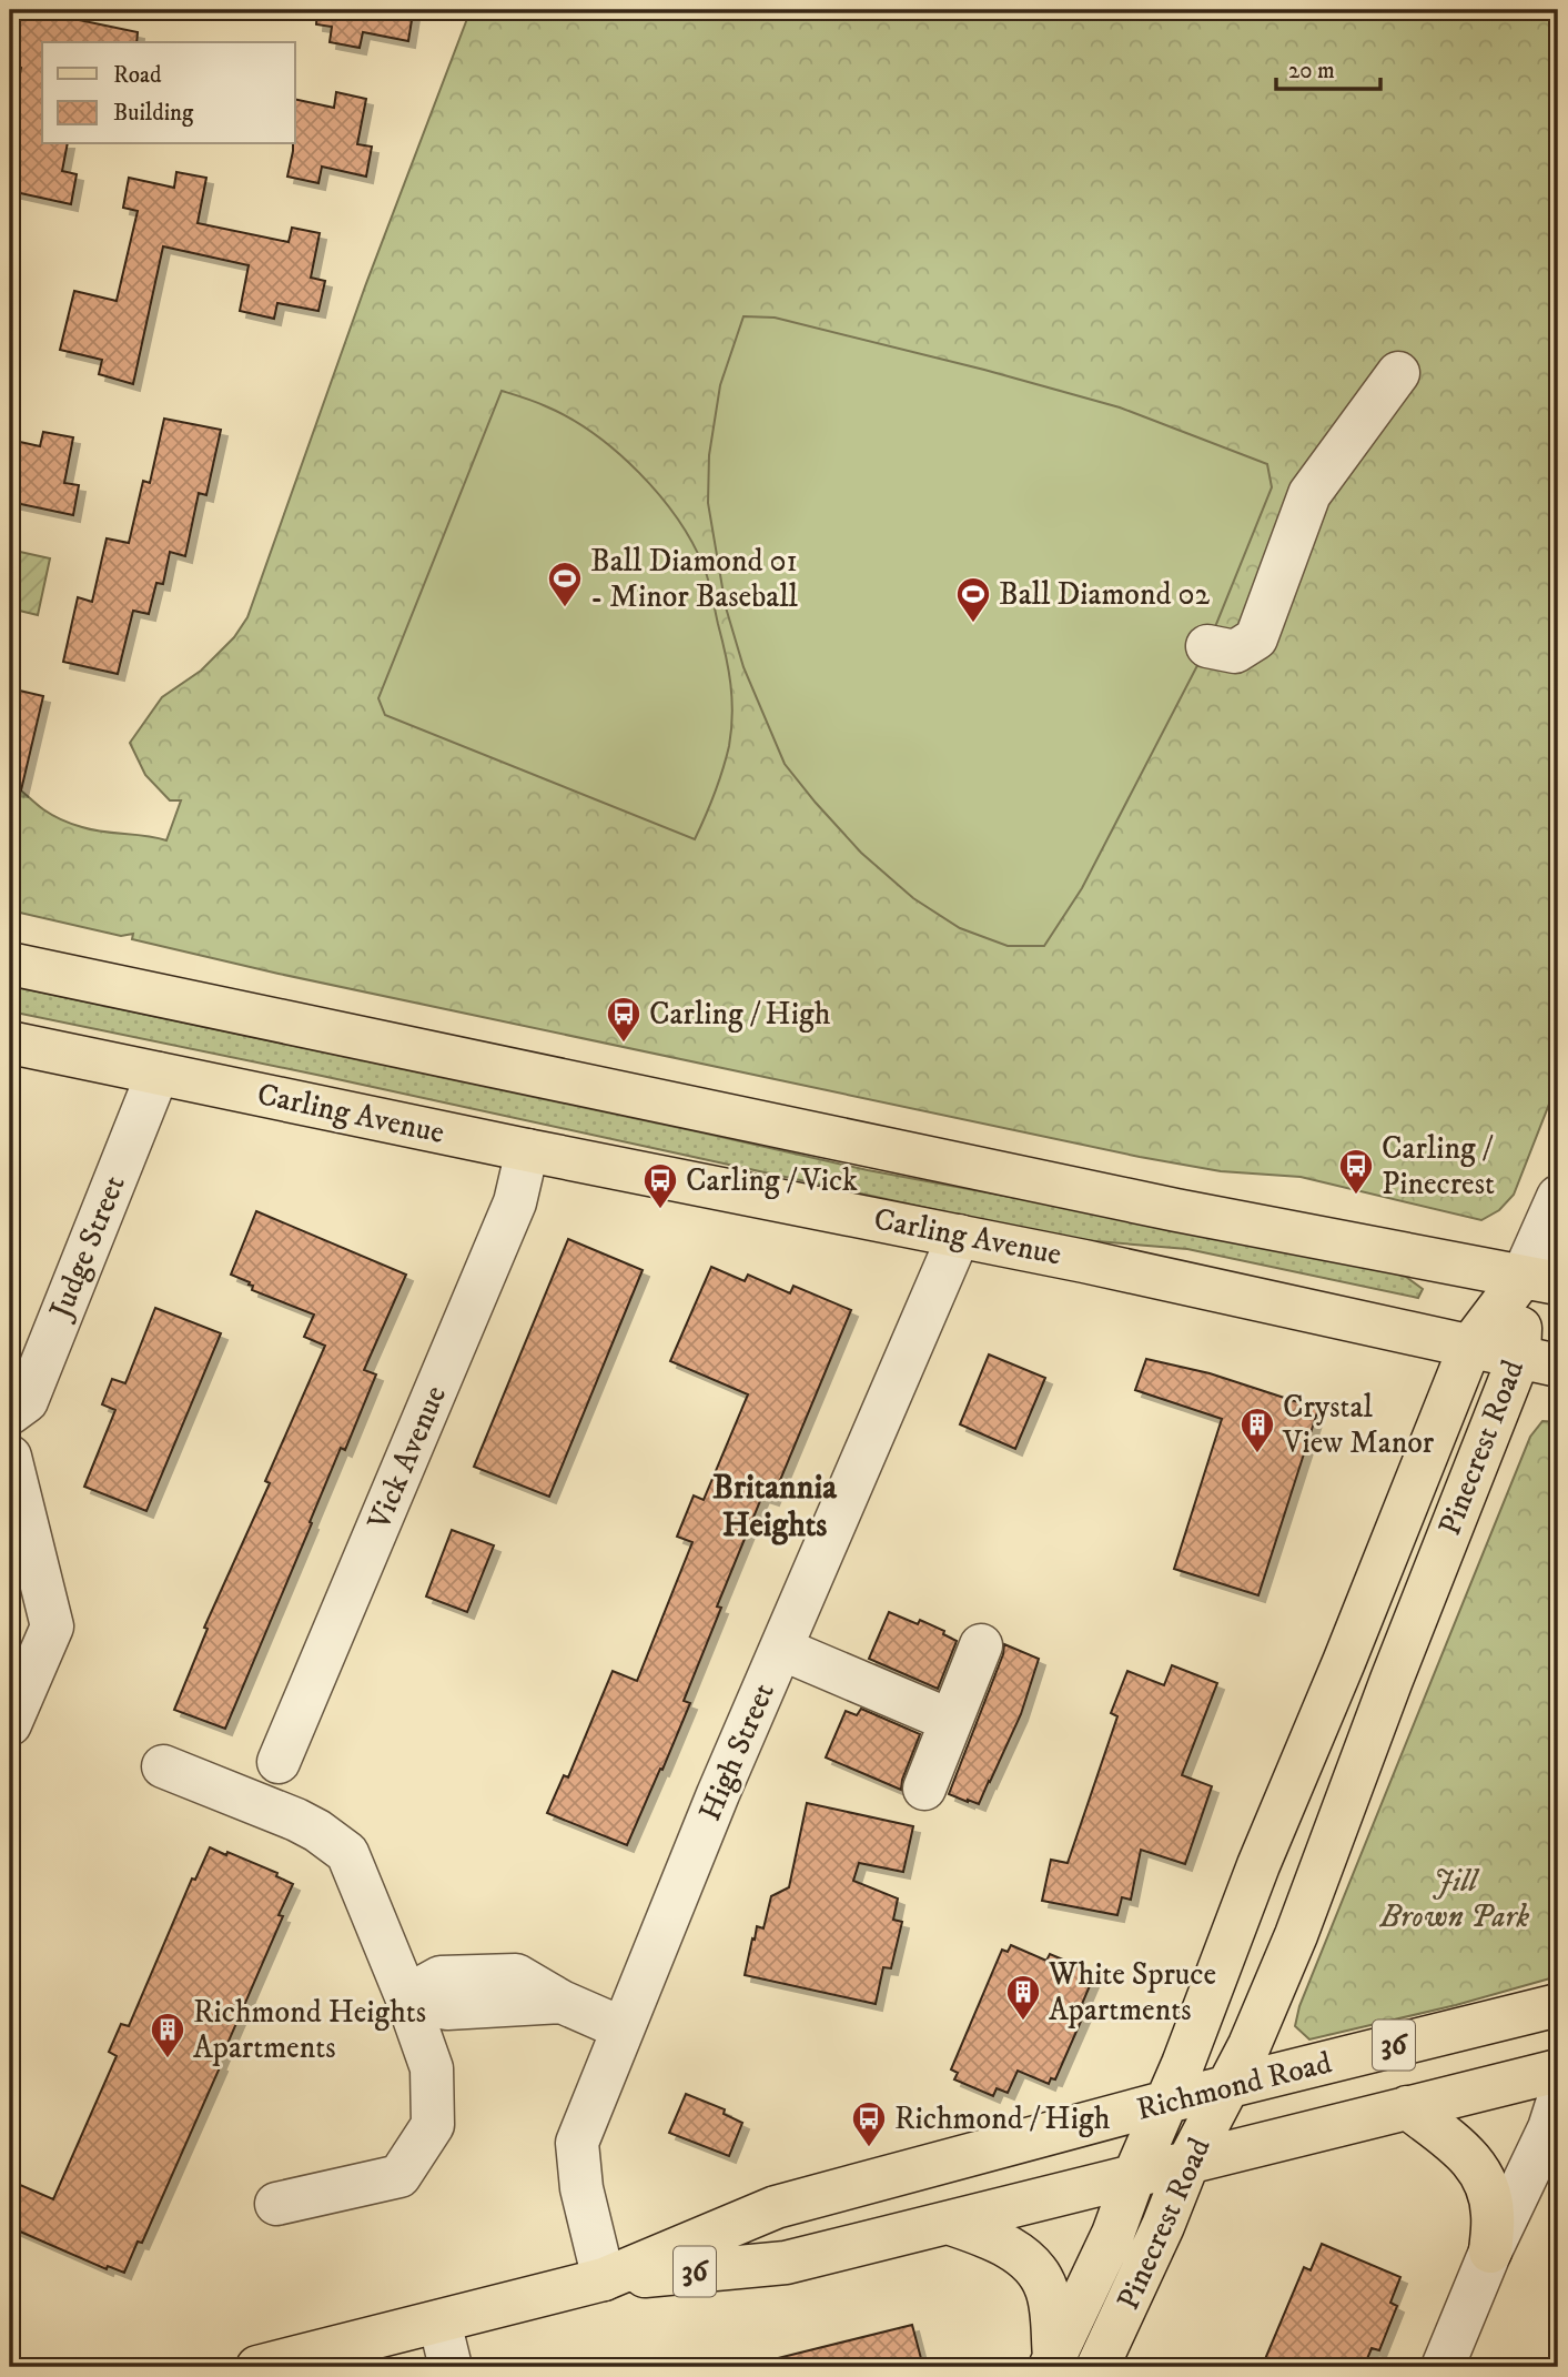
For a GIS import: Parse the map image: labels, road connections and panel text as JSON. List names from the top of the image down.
{
  "streets": {
    "main road": [
      "Carling Avenue",
      "Pinecrest Road",
      "36",
      "Richmond Road"
    ],
    "street": ["Judge Street", "Vick Avenue", "High Street"]
  },
  "crossings": [
    ["Carling Avenue", "Judge Street"],
    ["Carling Avenue", "Pinecrest Road"],
    ["Carling Avenue", "Vick Avenue"],
    ["Carling Avenue", "High Street"],
    ["Pinecrest Road", "Richmond Road"],
    ["High Street", "Richmond Road"]
  ],
  "districts": ["Britannia Heights"],
  "parks": ["Jill Brown Park"],
  "places": {
    "sports": ["Ball Diamond 01 - Minor Baseball", "Ball Diamond 02"],
    "bus stop": [
      "Carling / High",
      "Carling / Pinecrest",
      "Carling / Vick",
      "Richmond / High"
    ],
    "building": ["Crystal View Manor", "White Spruce Apartments", "Richmond Heights Apartments"]
  },
  "legend": ["Road", "Building"],
  "scale_bar": "20 m"
}
